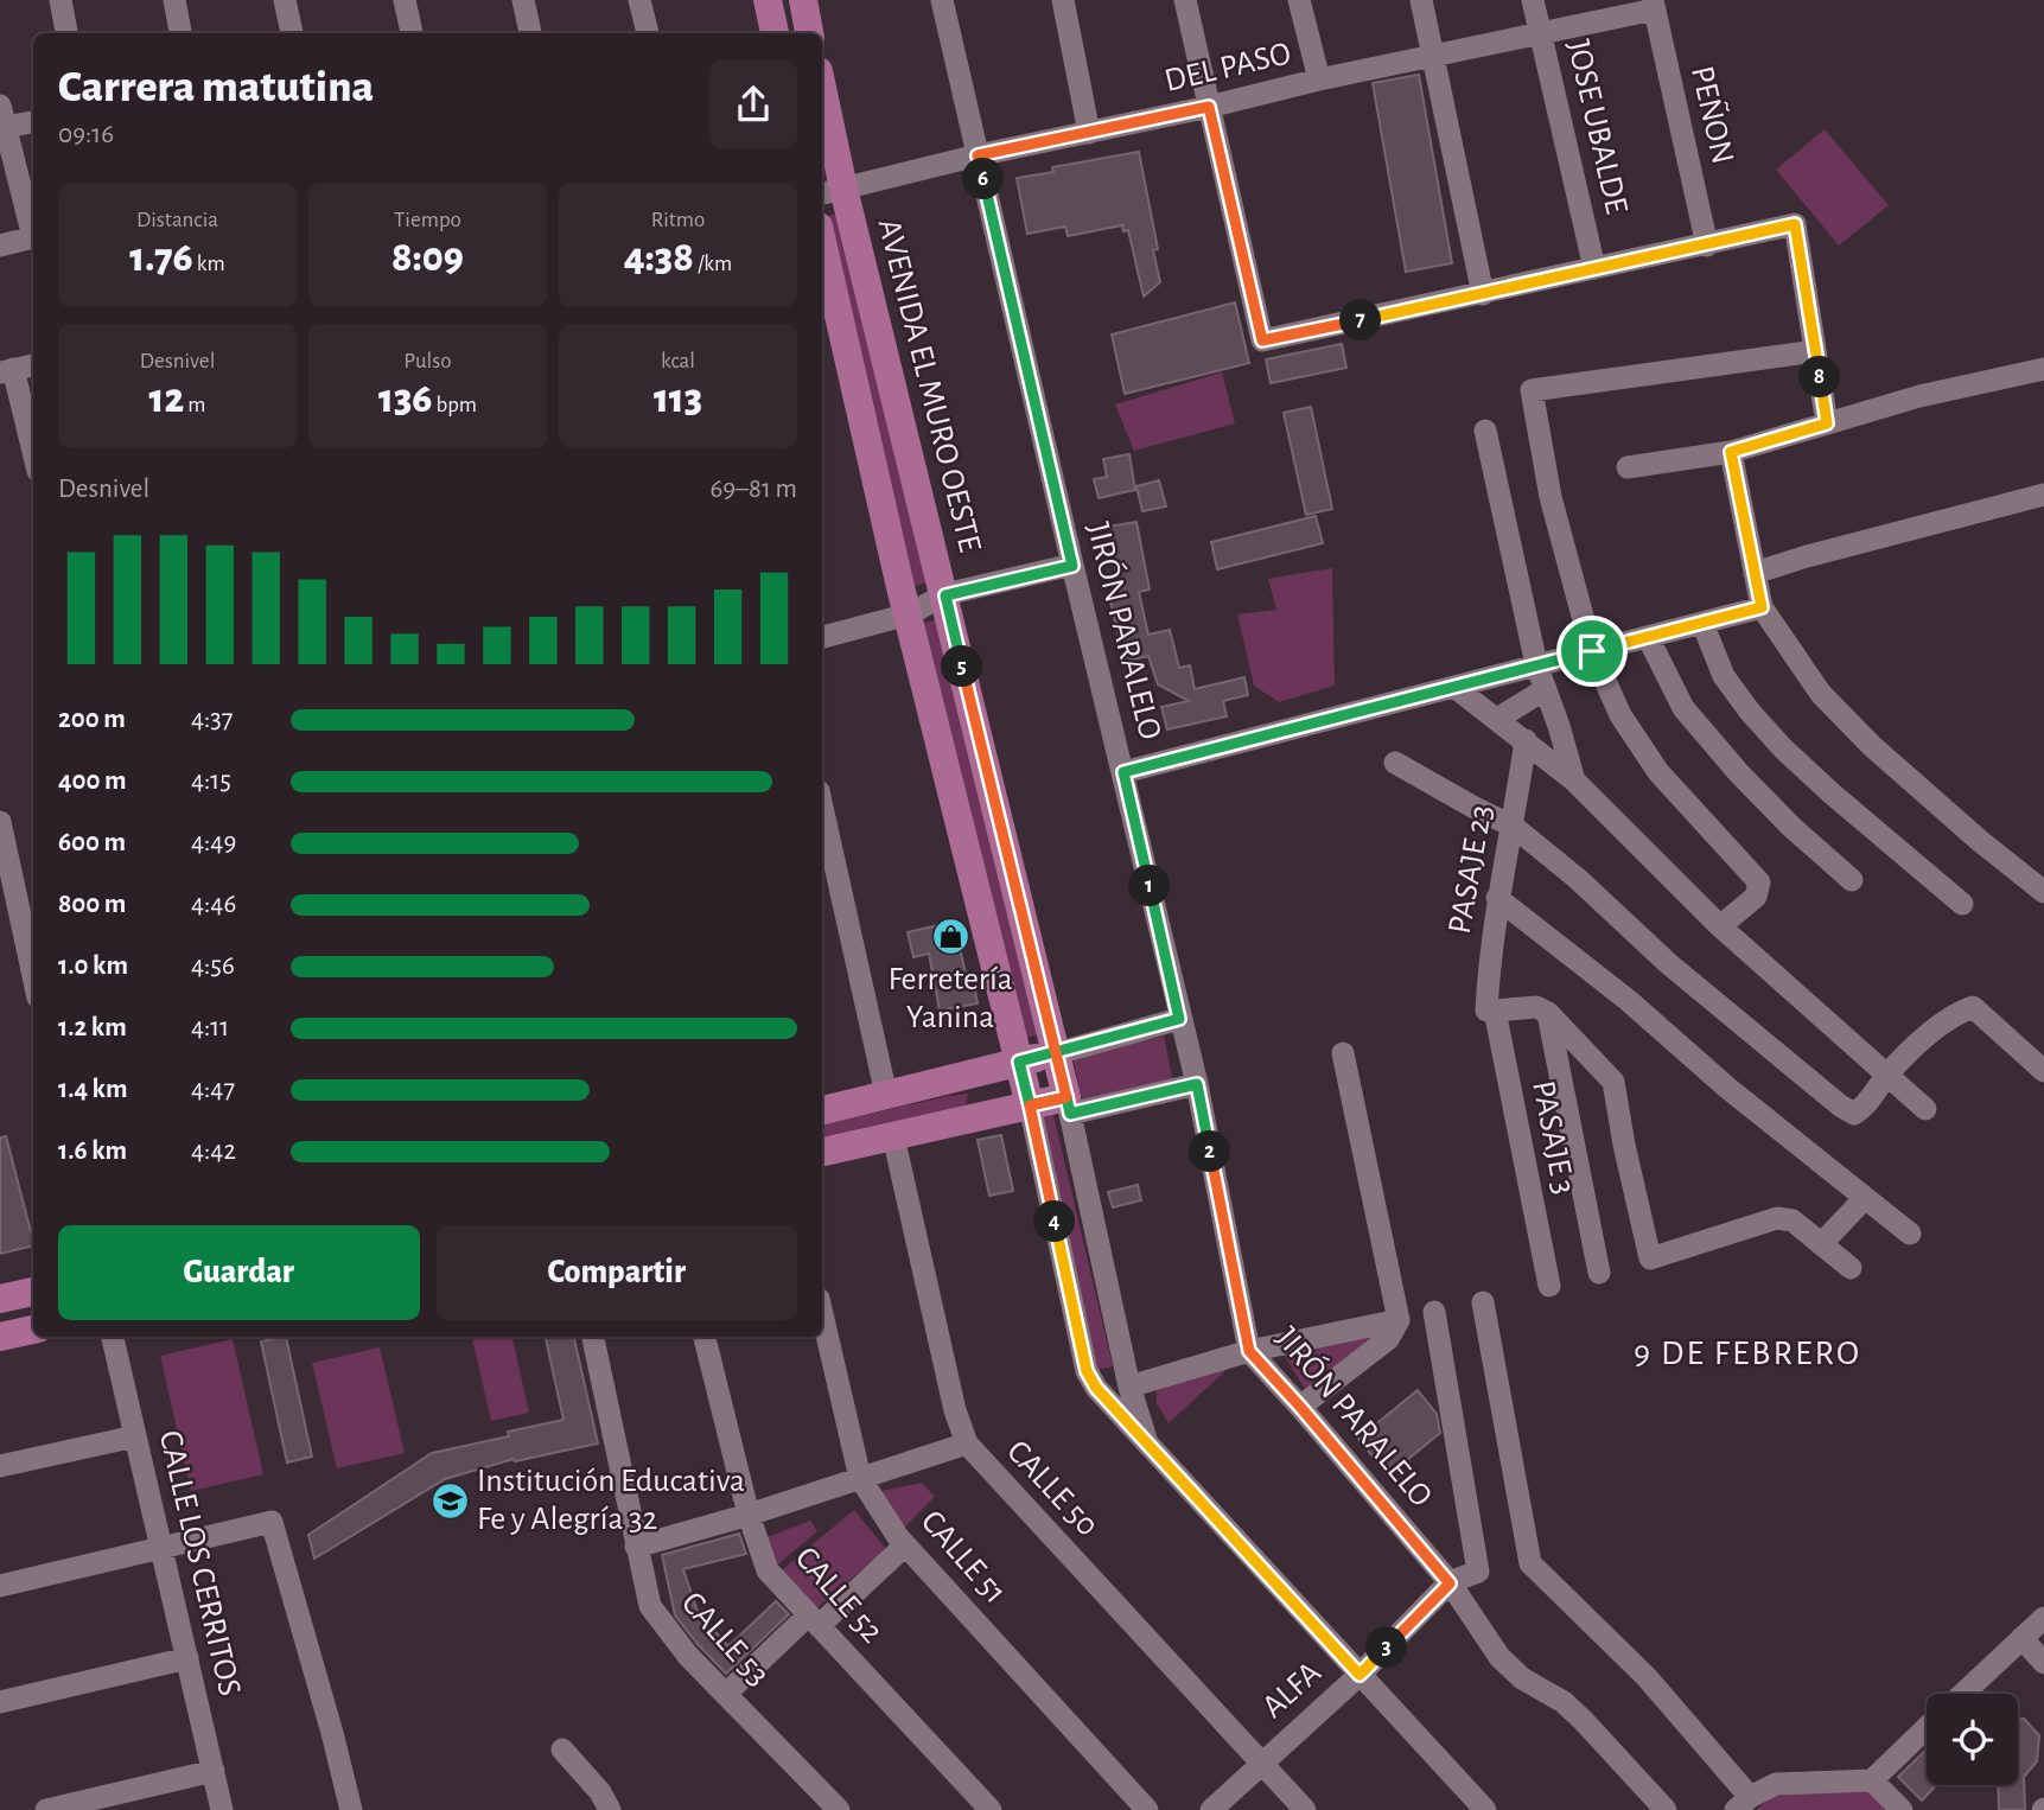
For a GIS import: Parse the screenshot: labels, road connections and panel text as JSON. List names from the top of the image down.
{
  "streets": {
    "main road": ["AVENIDA EL MURO OESTE"],
    "street": [
      "DEL PASO",
      "PEÑON",
      "JOSE UBALDE",
      "JIRÓN PARALELO",
      "PASAJE 23",
      "PASAJE 3",
      "CALLE 50",
      "CALLE 51",
      "CALLE LOS CERRITOS",
      "CALLE 52",
      "CALLE 53",
      "ALFA"
    ]
  },
  "crossings": [
    ["DEL PASO", "PEÑON"],
    ["DEL PASO", "JOSE UBALDE"],
    ["DEL PASO", "AVENIDA EL MURO OESTE"],
    ["DEL PASO", "JIRÓN PARALELO"],
    ["AVENIDA EL MURO OESTE", "ALFA"],
    ["JIRÓN PARALELO", "ALFA"],
    ["PASAJE 23", "PASAJE 3"],
    ["CALLE 50", "ALFA"]
  ],
  "districts": ["9 DE FEBRERO"],
  "places": {
    "shop": ["Ferretería Yanina"],
    "school or university": ["Institución Educativa Fe y Alegría 32"]
  },
  "page": {
    "heading": ["Carrera matutina", "09:16"],
    "pins": [
      "6",
      "7",
      "8",
      "5",
      "1",
      "2",
      "4",
      "3"
    ],
    "stats": [
      ["Distancia", "1.76 km"],
      ["Tiempo", "8:09"],
      ["Ritmo", "4:38 /km"],
      ["Desnivel", "12 m"],
      ["Pulso", "136 bpm"],
      ["kcal", "113"]
    ],
    "chart": ["Desnivel", "69–81 m"],
    "list": [
      {
        "name": "200 m",
        "note": "4:37"
      },
      {
        "name": "400 m",
        "note": "4:15"
      },
      {
        "name": "600 m",
        "note": "4:49"
      },
      {
        "name": "800 m",
        "note": "4:46"
      },
      {
        "name": "1.0 km",
        "note": "4:56"
      },
      {
        "name": "1.2 km",
        "note": "4:11"
      },
      {
        "name": "1.4 km",
        "note": "4:47"
      },
      {
        "name": "1.6 km",
        "note": "4:42"
      }
    ],
    "buttons": ["Guardar", "Compartir"]
  }
}
